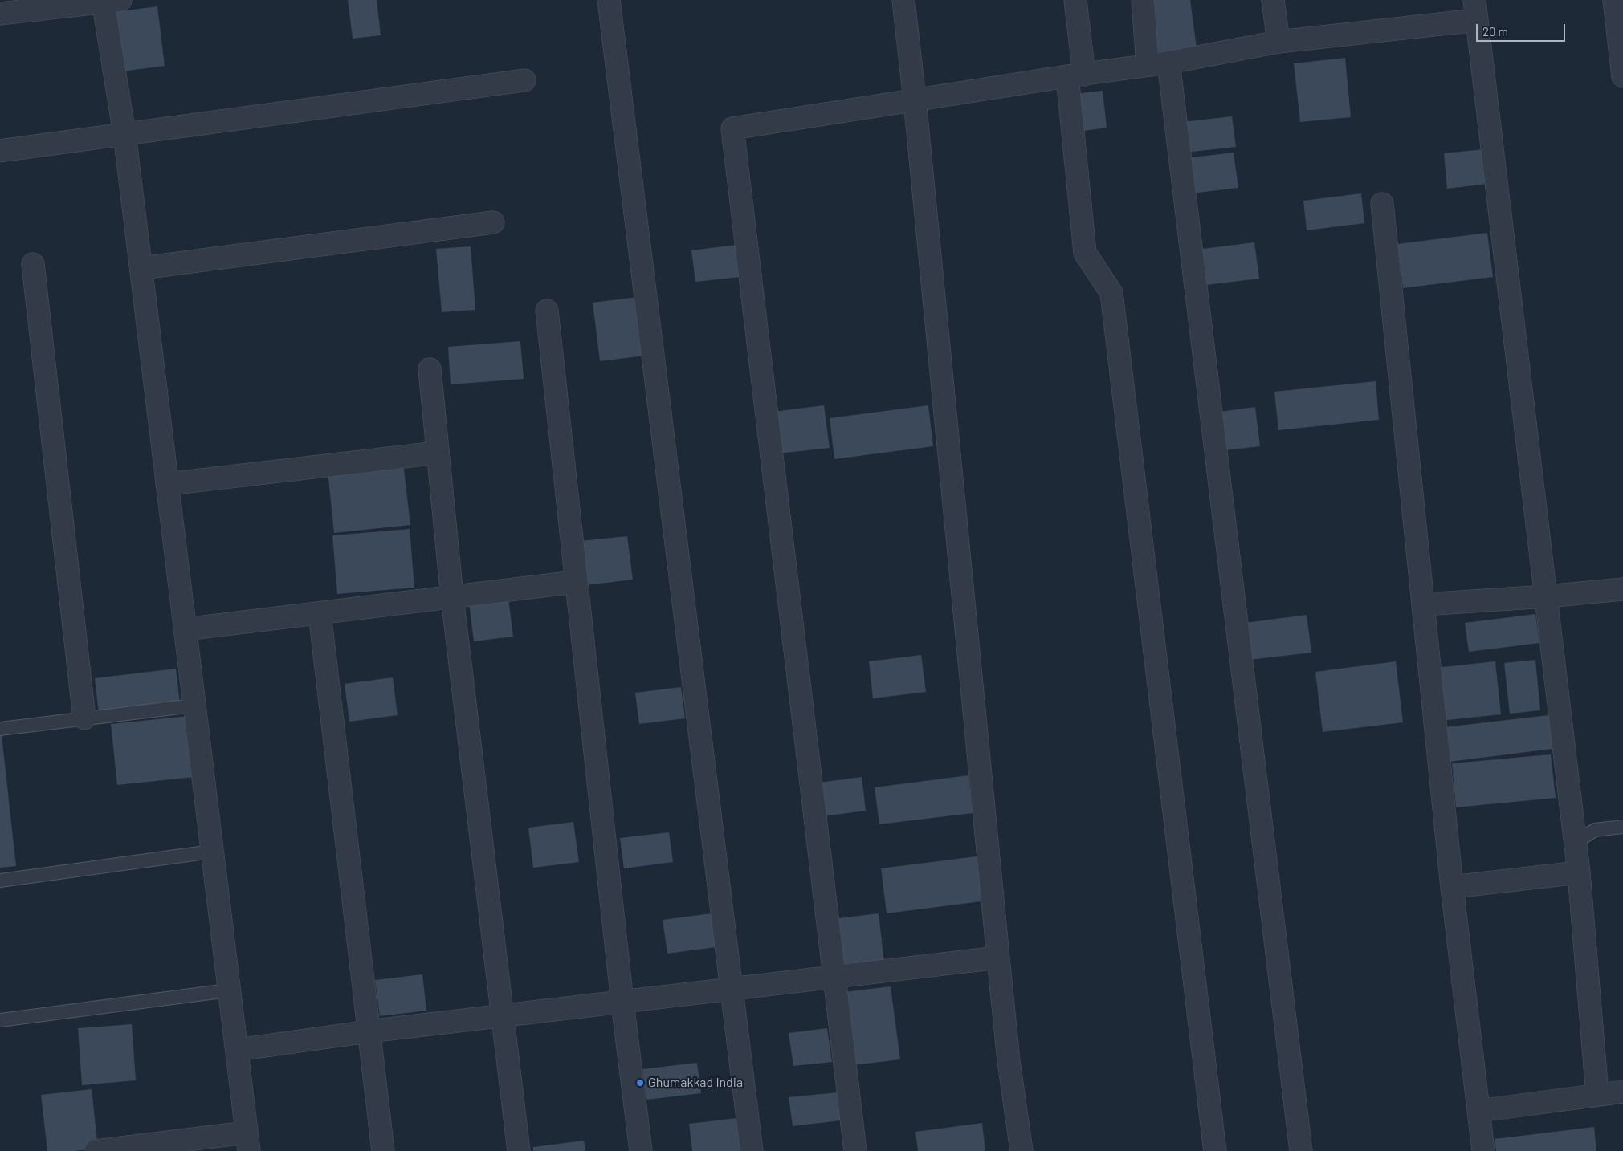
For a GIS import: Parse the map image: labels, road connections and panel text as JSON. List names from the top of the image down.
{
  "places": ["Ghumakkad India"],
  "scale_bar": "20 m"
}
